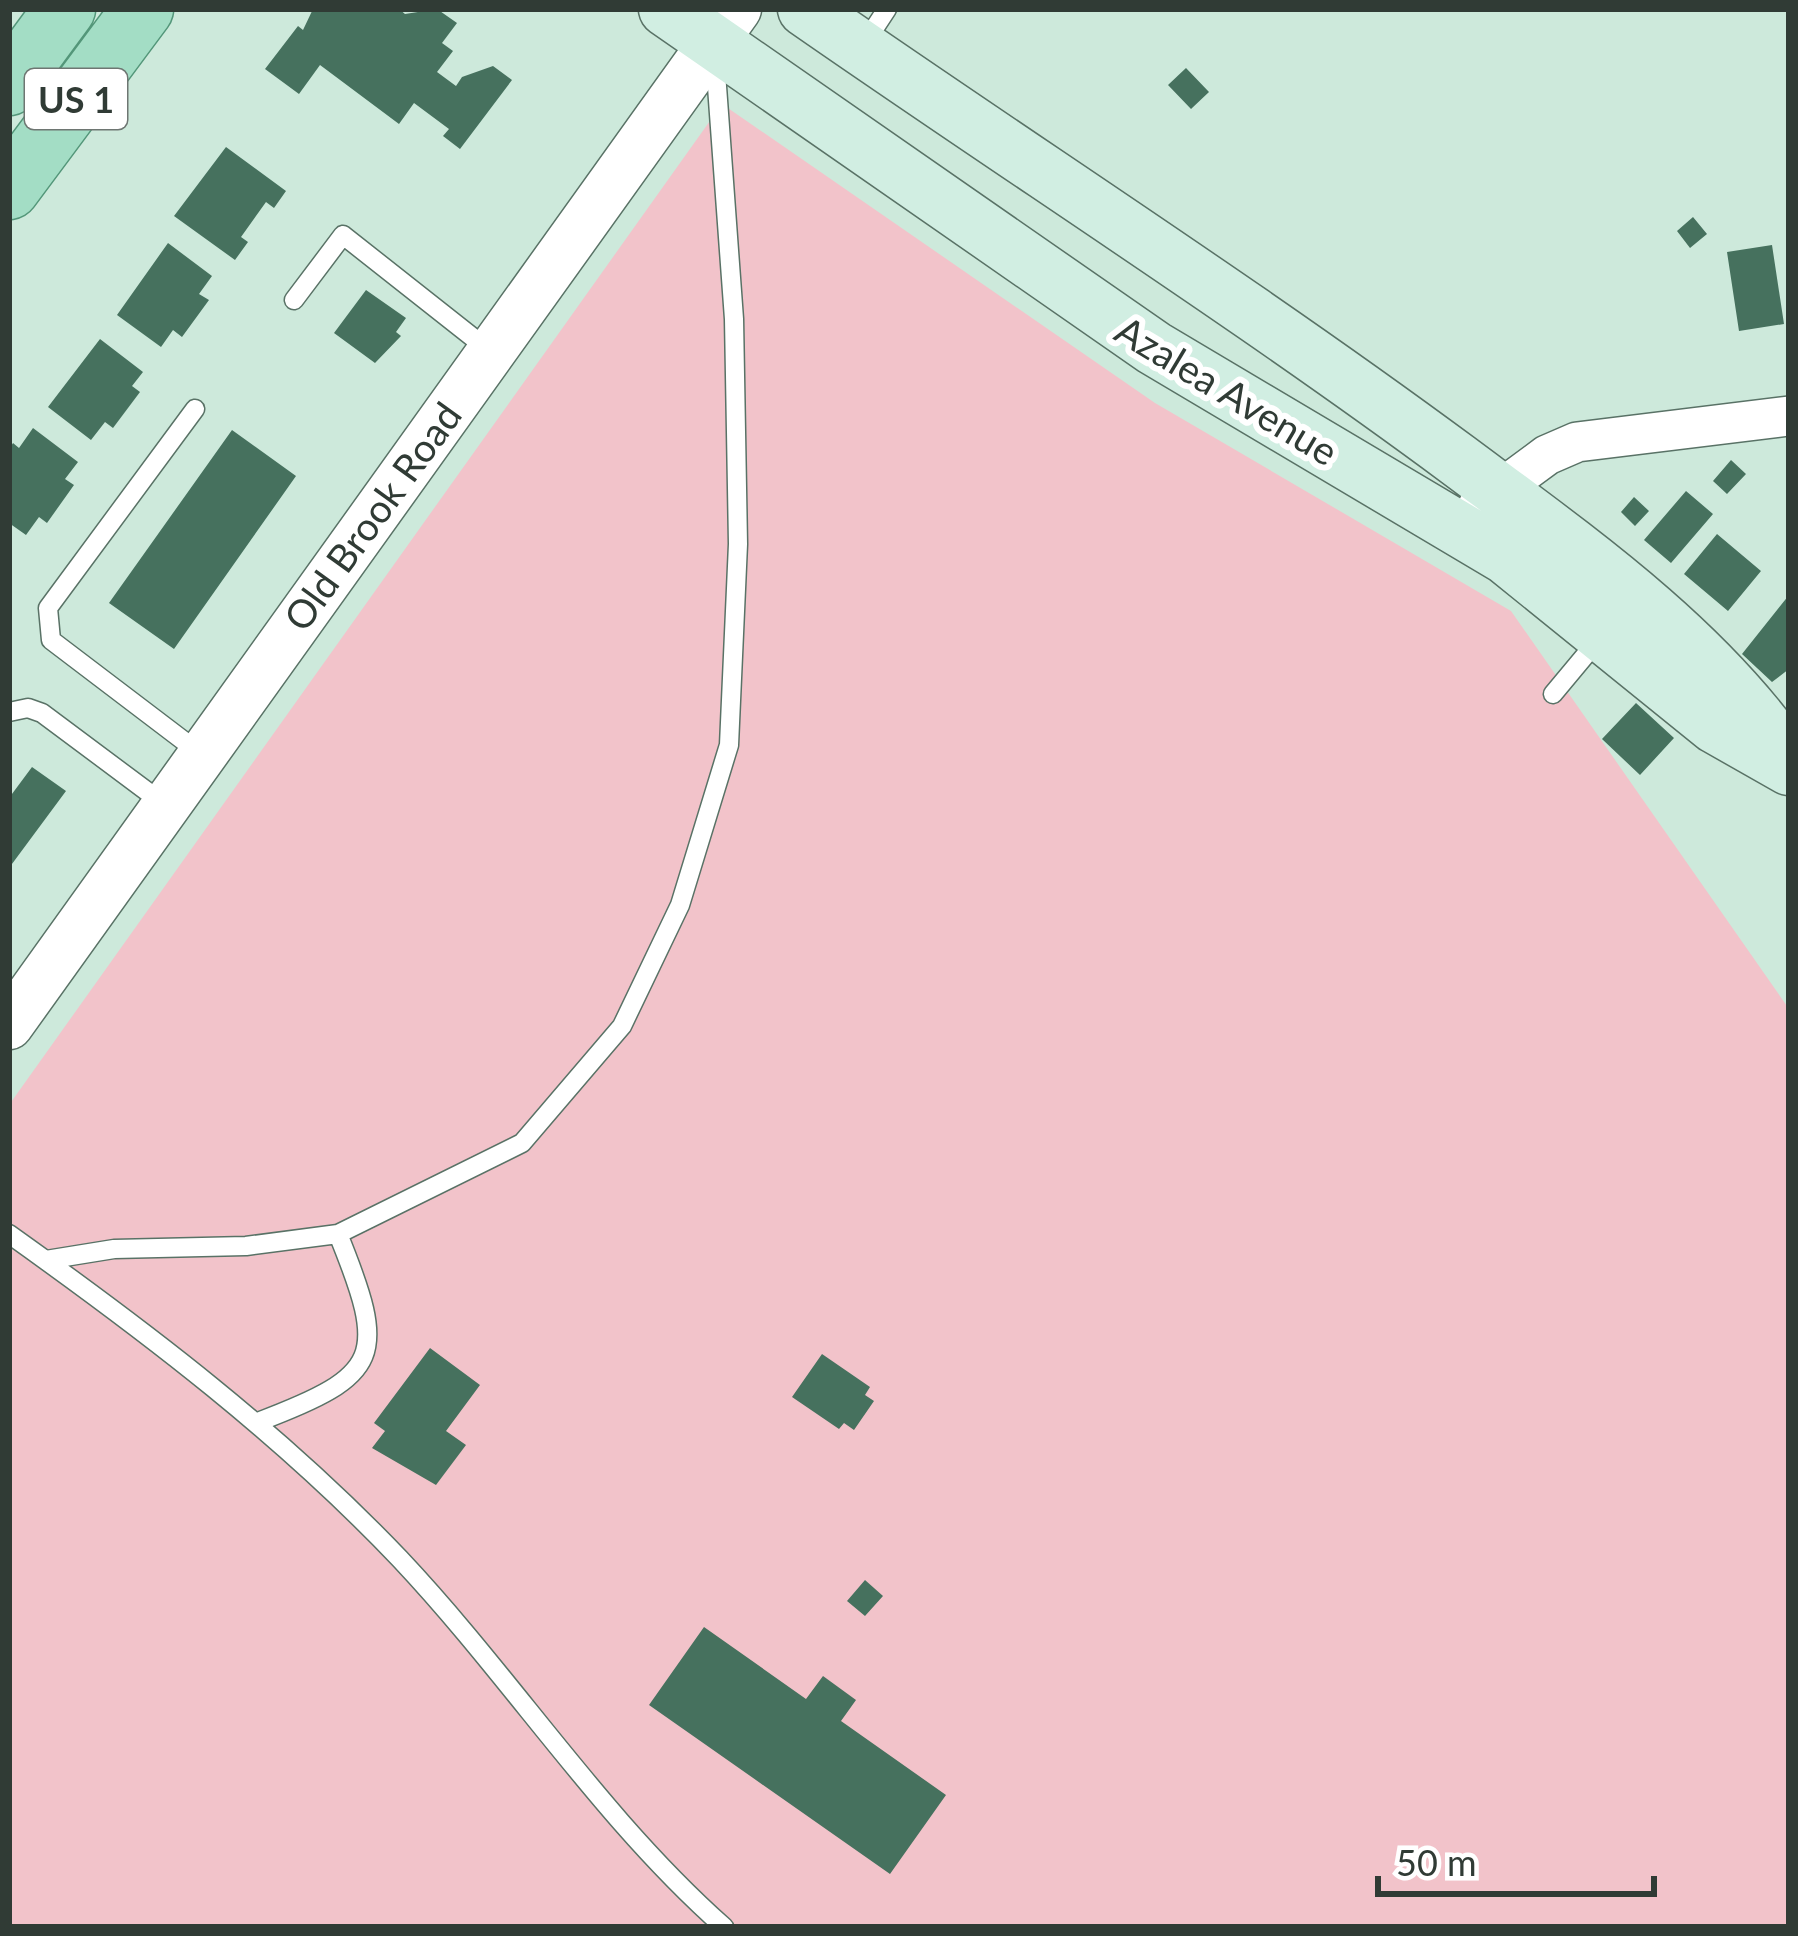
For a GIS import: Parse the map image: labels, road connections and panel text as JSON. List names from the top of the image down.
{
  "streets": {
    "main road": ["US 1", "Azalea Avenue"],
    "street": ["Old Brook Road"]
  },
  "crossings": [
    ["Azalea Avenue", "Old Brook Road"]
  ],
  "scale_bar": "50 m"
}
